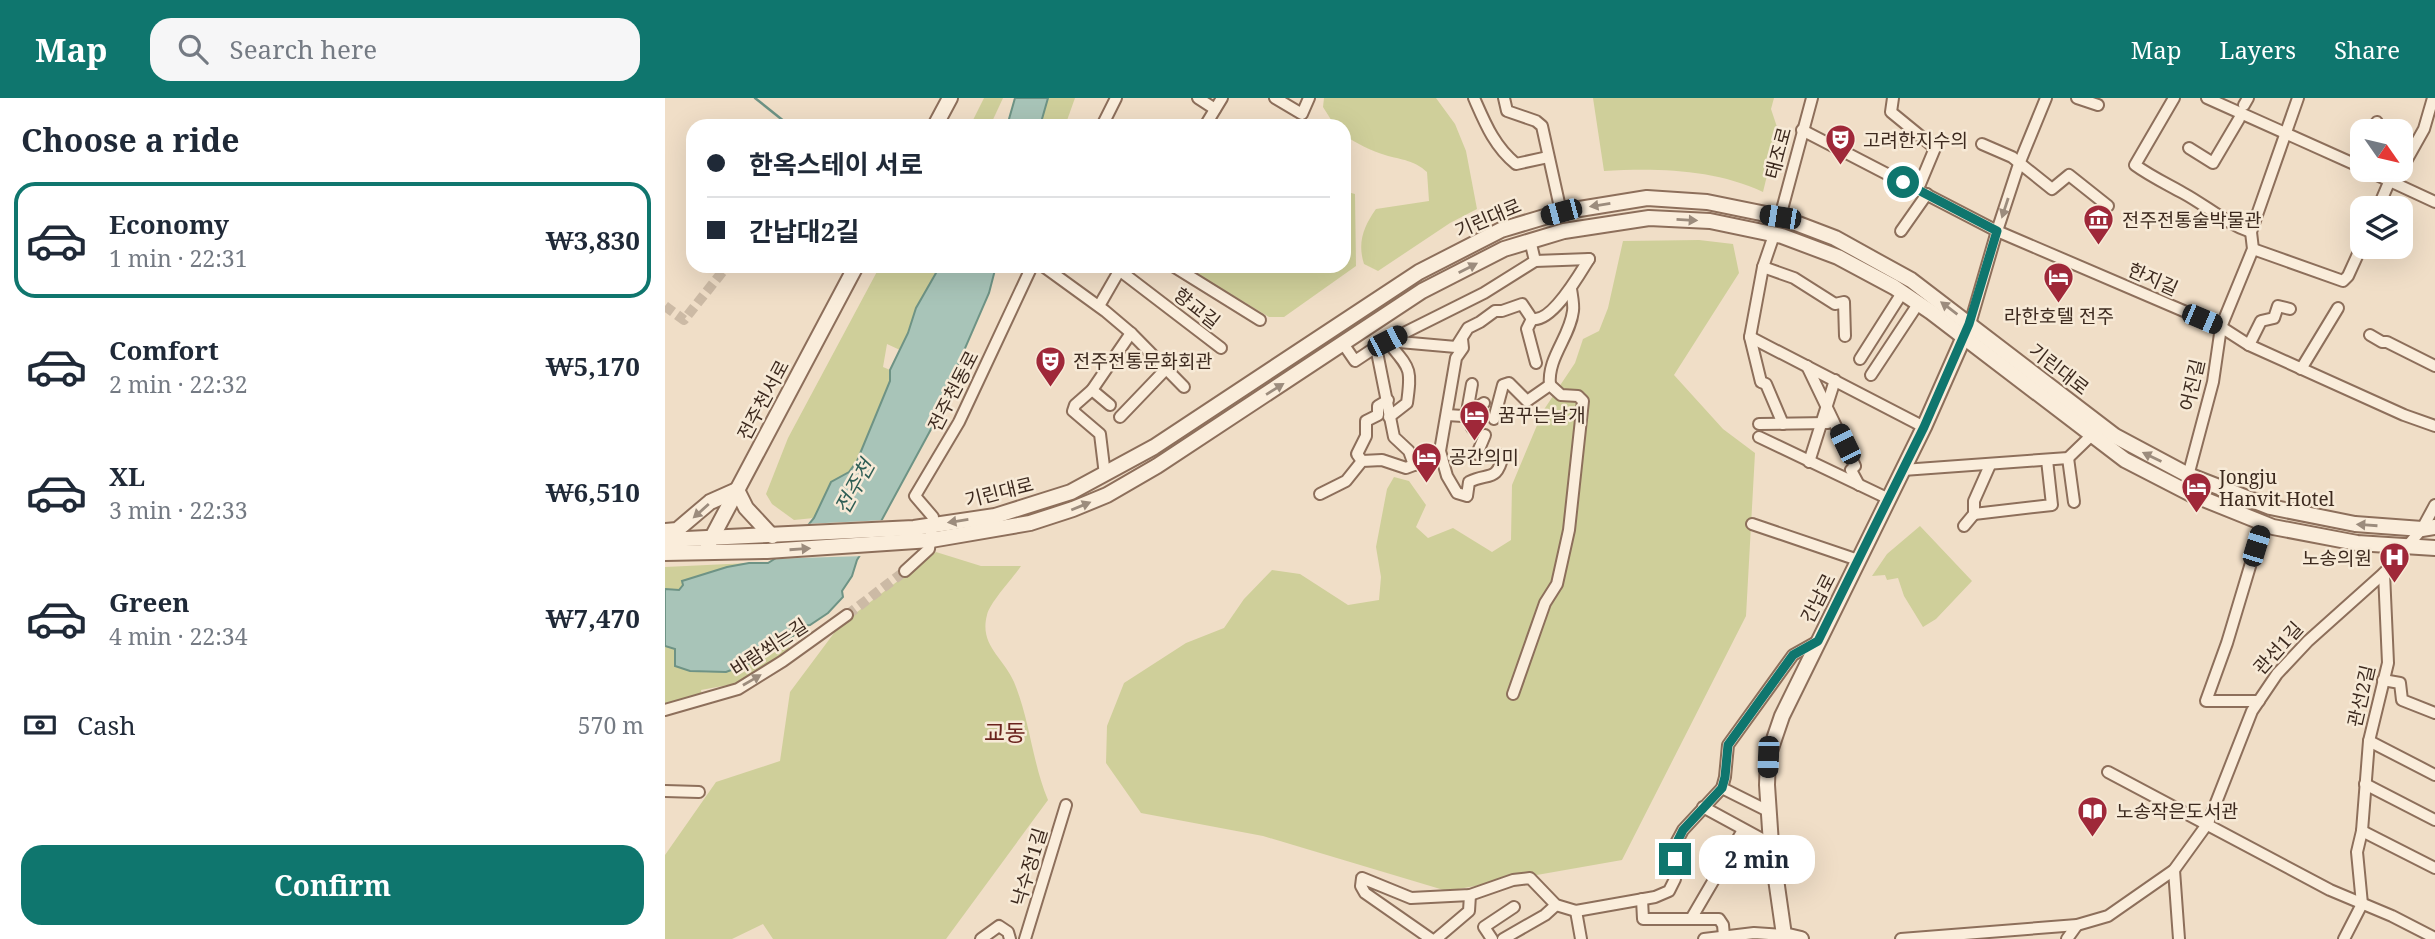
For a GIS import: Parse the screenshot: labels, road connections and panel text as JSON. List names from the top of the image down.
{
  "streets": {
    "street": [
      "태조로",
      "기린대로",
      "한지길",
      "향교길",
      "어진길",
      "전주천동로",
      "전주천서로",
      "간납로",
      "바람쐬는길",
      "관선1길",
      "관선2길",
      "낙수정1길"
    ]
  },
  "crossings": [
    ["태조로", "기린대로"],
    ["태조로", "한지길"],
    ["기린대로", "어진길"],
    ["기린대로", "전주천동로"],
    ["기린대로", "간납로"],
    ["기린대로", "관선1길"],
    ["한지길", "어진길"],
    ["관선1길", "관선2길"]
  ],
  "one_way": ["바람쐬는길"],
  "districts": ["교동"],
  "water": ["전주천"],
  "places": {
    "theatre": ["고려한지수의", "전주전통문화회관"],
    "museum": ["전주전통술박물관"],
    "hotel": [
      "라한호텔 전주",
      "꿈꾸는날개",
      "공간의미",
      "Jongju Hanvit Hotel"
    ],
    "hospital": ["노송의원"],
    "library": ["노송작은도서관"]
  },
  "north": "bottom right",
  "page": {
    "header": "Map",
    "search": "Search here",
    "nav": ["Map", "Layers", "Share"],
    "heading": "Choose a ride",
    "banner": ["한옥스테이 서로", "간납대2길"],
    "list": [
      {
        "name": "Economy",
        "note": "1 min · 22:31",
        "value": "₩3,830"
      },
      {
        "name": "Comfort",
        "note": "2 min · 22:32",
        "value": "₩5,170"
      },
      {
        "name": "XL",
        "note": "3 min · 22:33",
        "value": "₩6,510"
      },
      {
        "name": "Green",
        "note": "4 min · 22:34",
        "value": "₩7,470"
      }
    ],
    "pay": ["Cash", "570 m"],
    "buttons": "Confirm",
    "bubble": "2 min"
  }
}
